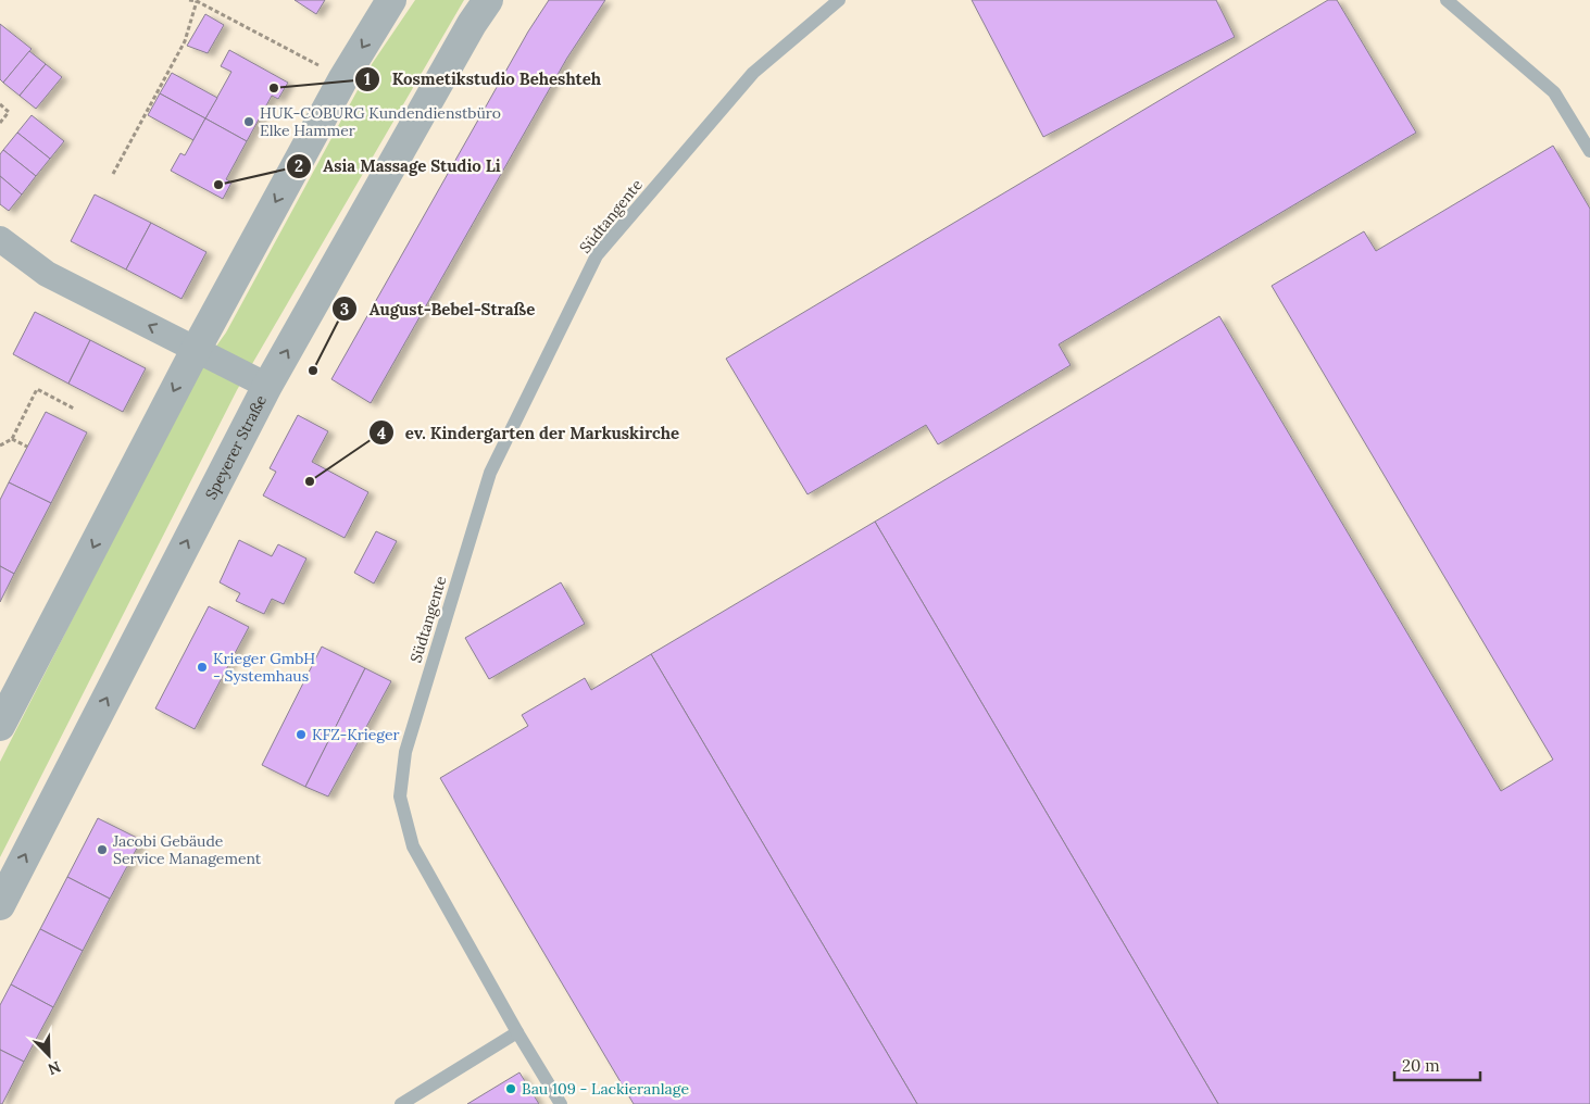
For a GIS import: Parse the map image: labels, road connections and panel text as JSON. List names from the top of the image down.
{
  "streets": {
    "street": ["Speyerer Straße"],
    "lane": ["Südtangente"]
  },
  "places": [
    "Kosmetikstudio Beheshteh",
    "HUK-COBURG Kundendienstbüro Elke Hammer",
    "Asia Massage Studio Li",
    "August-Bebel-Straße",
    "ev. Kindergarten der Markuskirche",
    "Krieger GmbH - Systemhaus",
    "KFZ-Krieger",
    "Jacobi Gebäude Service Management",
    "Bau 109 - Lackieranlage"
  ],
  "scale_bar": "20 m",
  "north": "bottom right"
}
